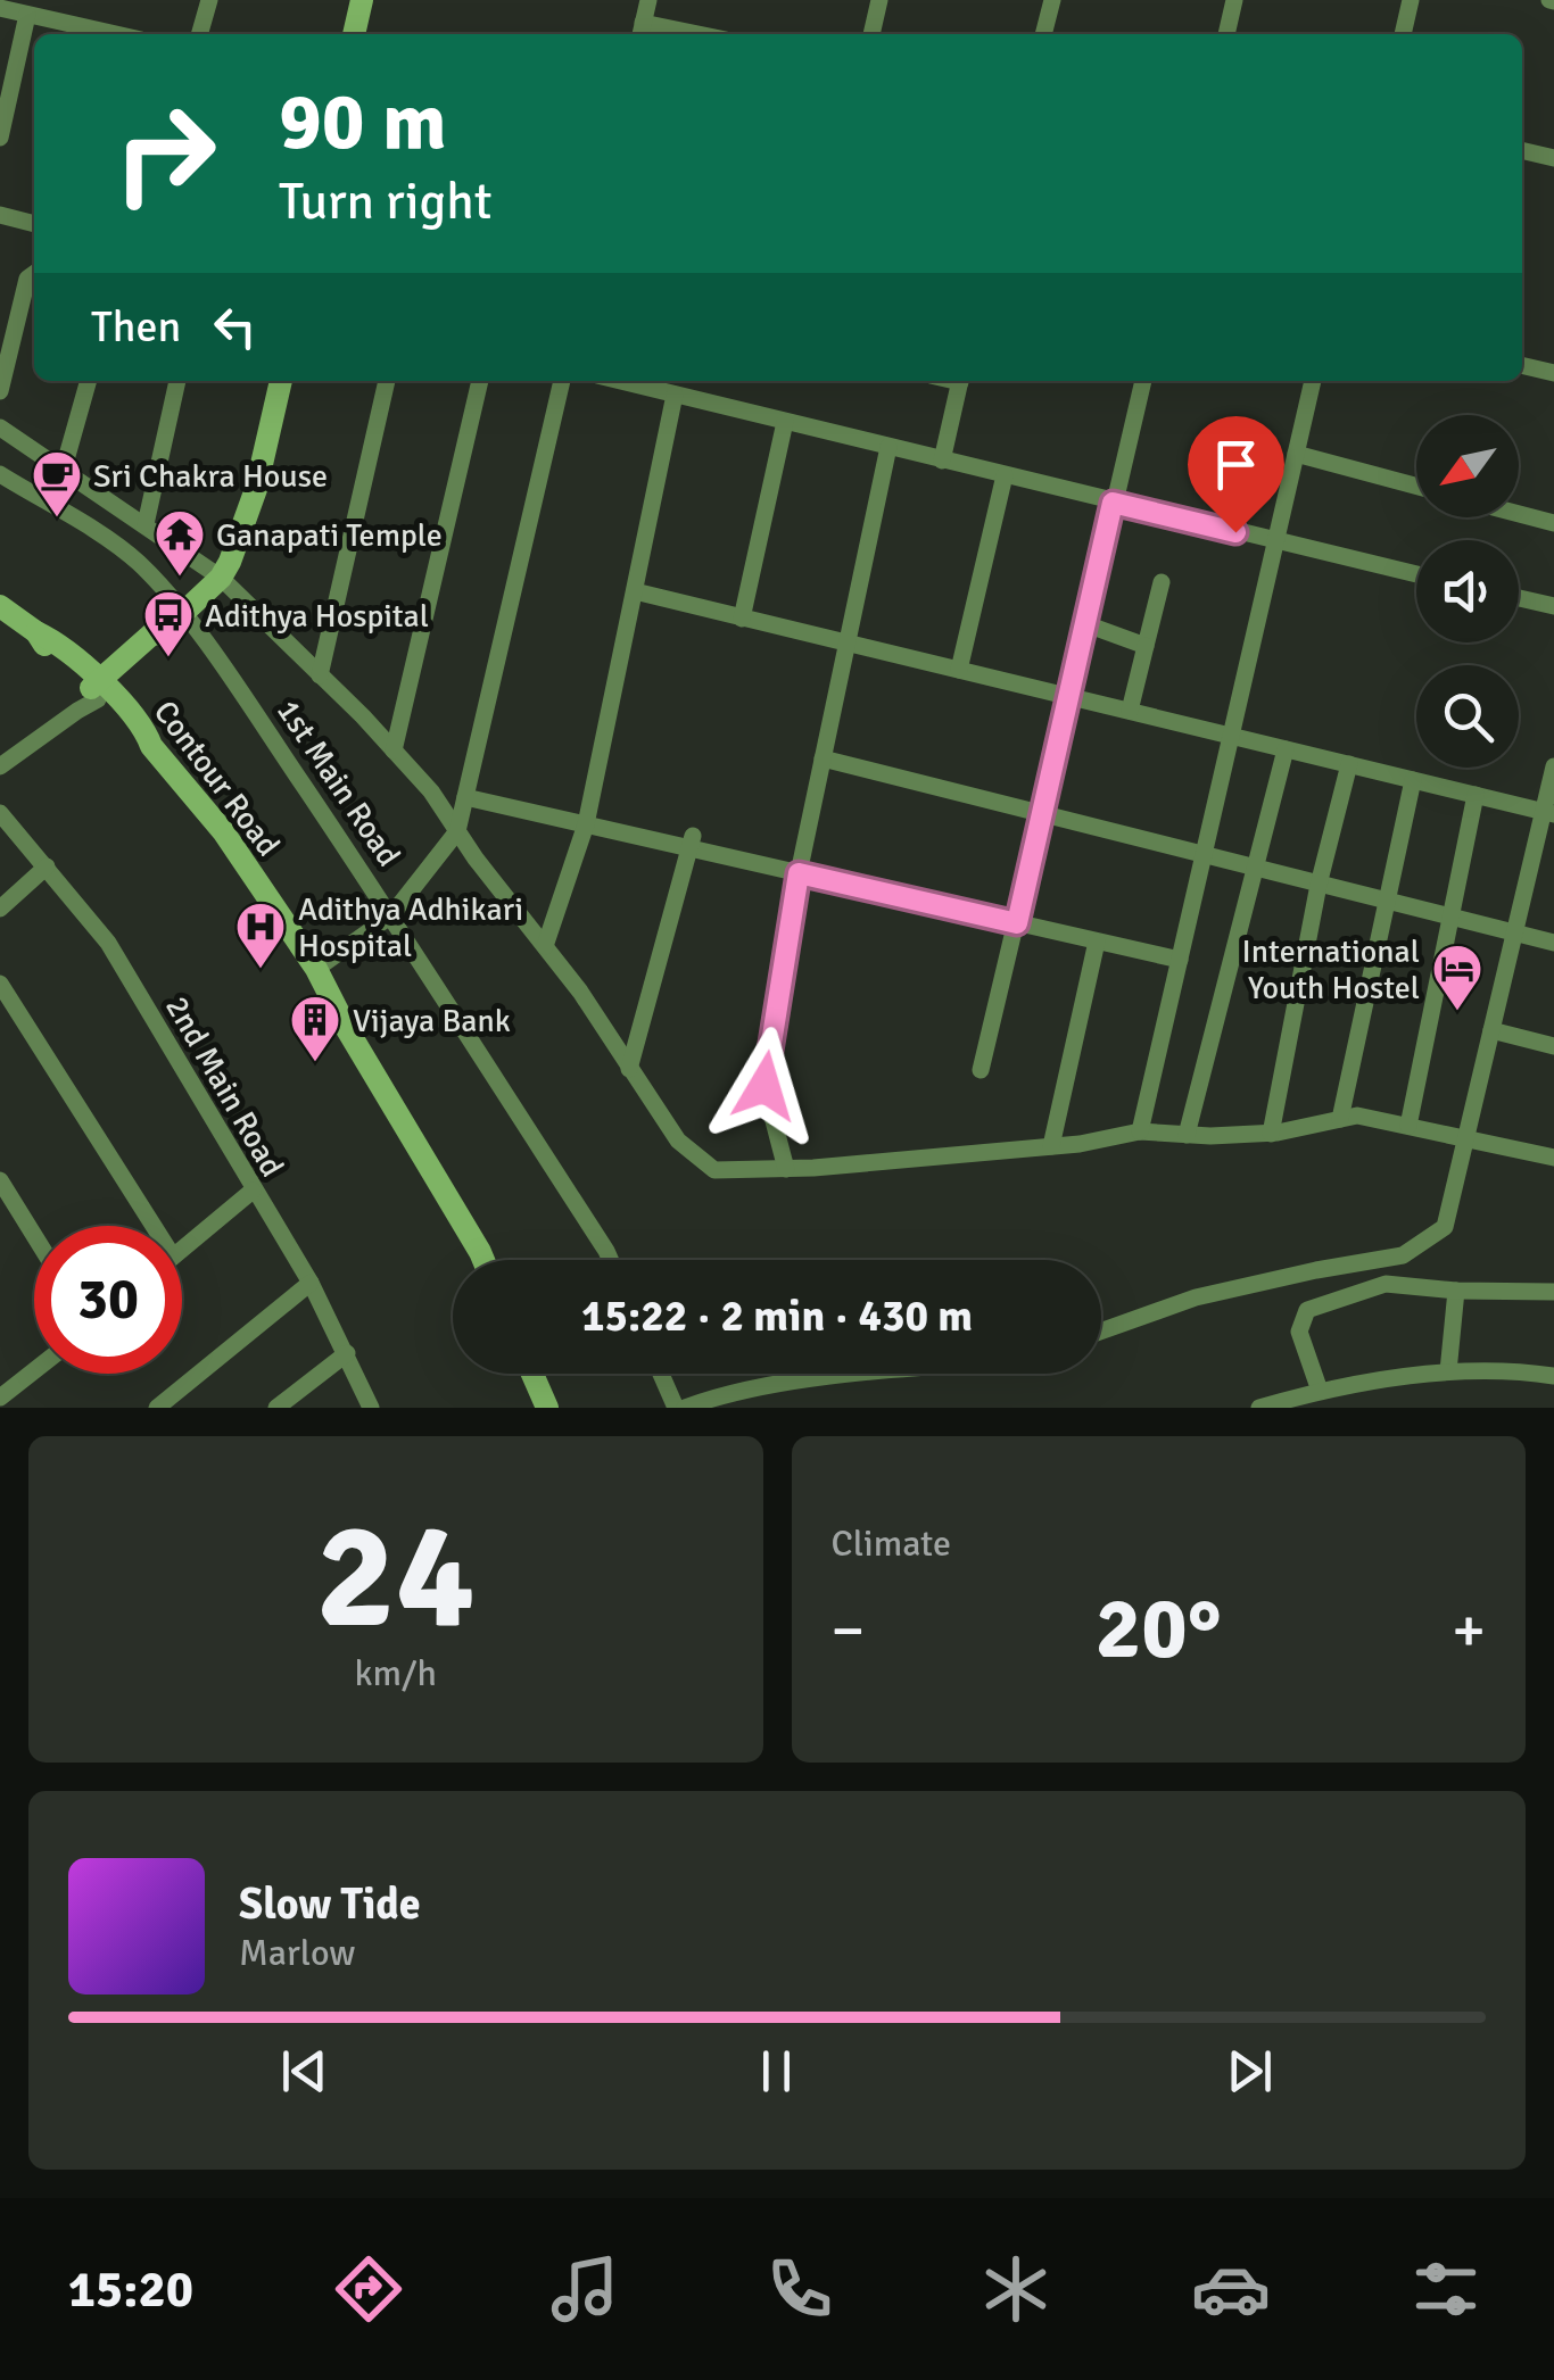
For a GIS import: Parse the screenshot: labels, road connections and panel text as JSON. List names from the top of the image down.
{
  "streets": {
    "main road": ["Contour Road"],
    "street": ["1st Main Road", "2nd Main Road"]
  },
  "places": {
    "cafe": ["Sri Chakra House"],
    "temple": ["Ganapati Temple"],
    "bus stop": ["Adithya Hospital"],
    "hospital": ["Adithya Adhikari Hospital"],
    "hotel": ["International Youth Hostel"],
    "building": ["Vijaya Bank"]
  },
  "north": "bottom left",
  "page": {
    "turn": ["90 m", "Turn right"],
    "then": "Then",
    "limit": "30",
    "trip": "15:22 · 2 min · 430 m",
    "tile": [
      ["24", "km/h"],
      "Climate"
    ],
    "heat": ["−", "20°", "+"],
    "song": ["Slow Tide", "Marlow"],
    "tabs": "15:20"
  }
}
